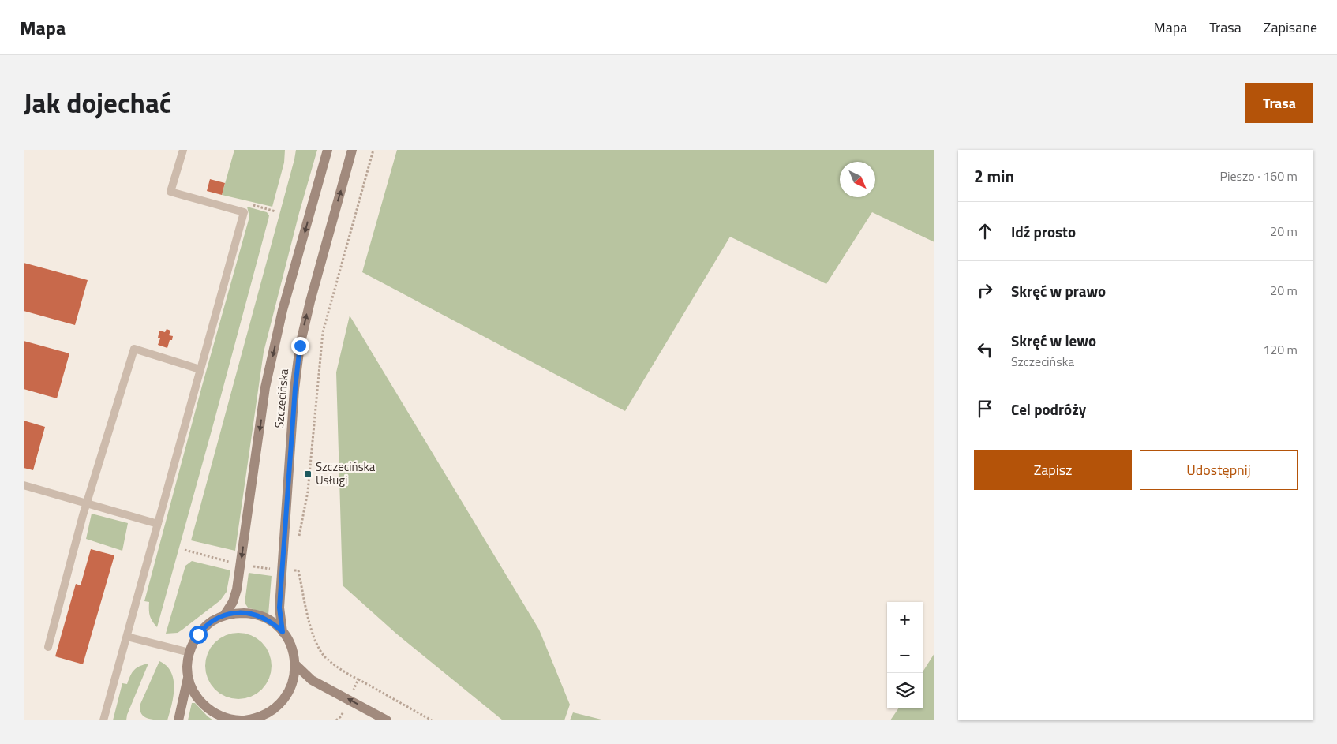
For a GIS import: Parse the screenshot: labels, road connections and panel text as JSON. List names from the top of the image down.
{
  "streets": {
    "main road": ["Szczecińska"]
  },
  "places": {
    "transit": ["Szczecińska Usługi"]
  },
  "north": "bottom right",
  "page": {
    "header": "Mapa",
    "nav": ["Mapa", "Trasa", "Zapisane"],
    "title": "Jak dojechać",
    "buttons": [
      "Trasa",
      ["Zapisz", "Udostępnij"]
    ],
    "heading": ["2 min", "Pieszo · 160 m"],
    "list": [
      ["Idź prosto", "20 m"],
      ["Skręć w prawo", "20 m"],
      ["Skręć w lewo", "Szczecińska", "120 m"],
      "Cel podróży"
    ],
    "map_buttons": ["+", "−"]
  }
}
